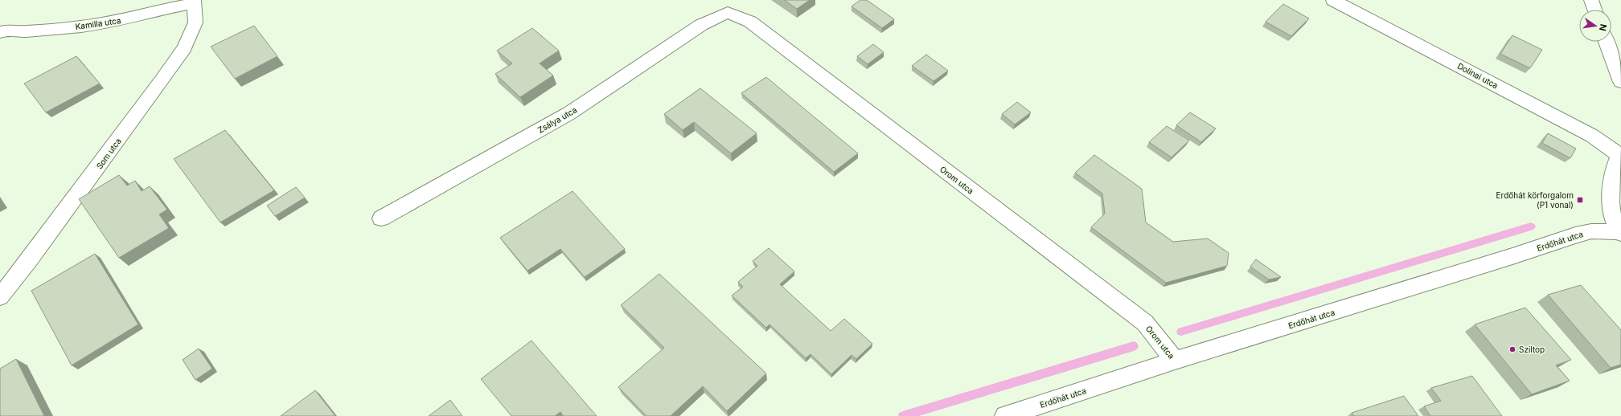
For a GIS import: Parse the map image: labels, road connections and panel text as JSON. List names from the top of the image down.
{
  "streets": {
    "street": [
      "Kamilla utca",
      "Dolinai utca",
      "Zsálya utca",
      "Som utca",
      "Orom utca",
      "Erdőhát utca"
    ]
  },
  "crossings": [
    ["Kamilla utca", "Som utca"],
    ["Zsálya utca", "Orom utca"],
    ["Orom utca", "Erdőhát utca"]
  ],
  "places": {
    "transit": ["Erdőhát körforgalom (P1 vonal)"],
    "other": ["Sziltop"]
  },
  "north": "right"
}
